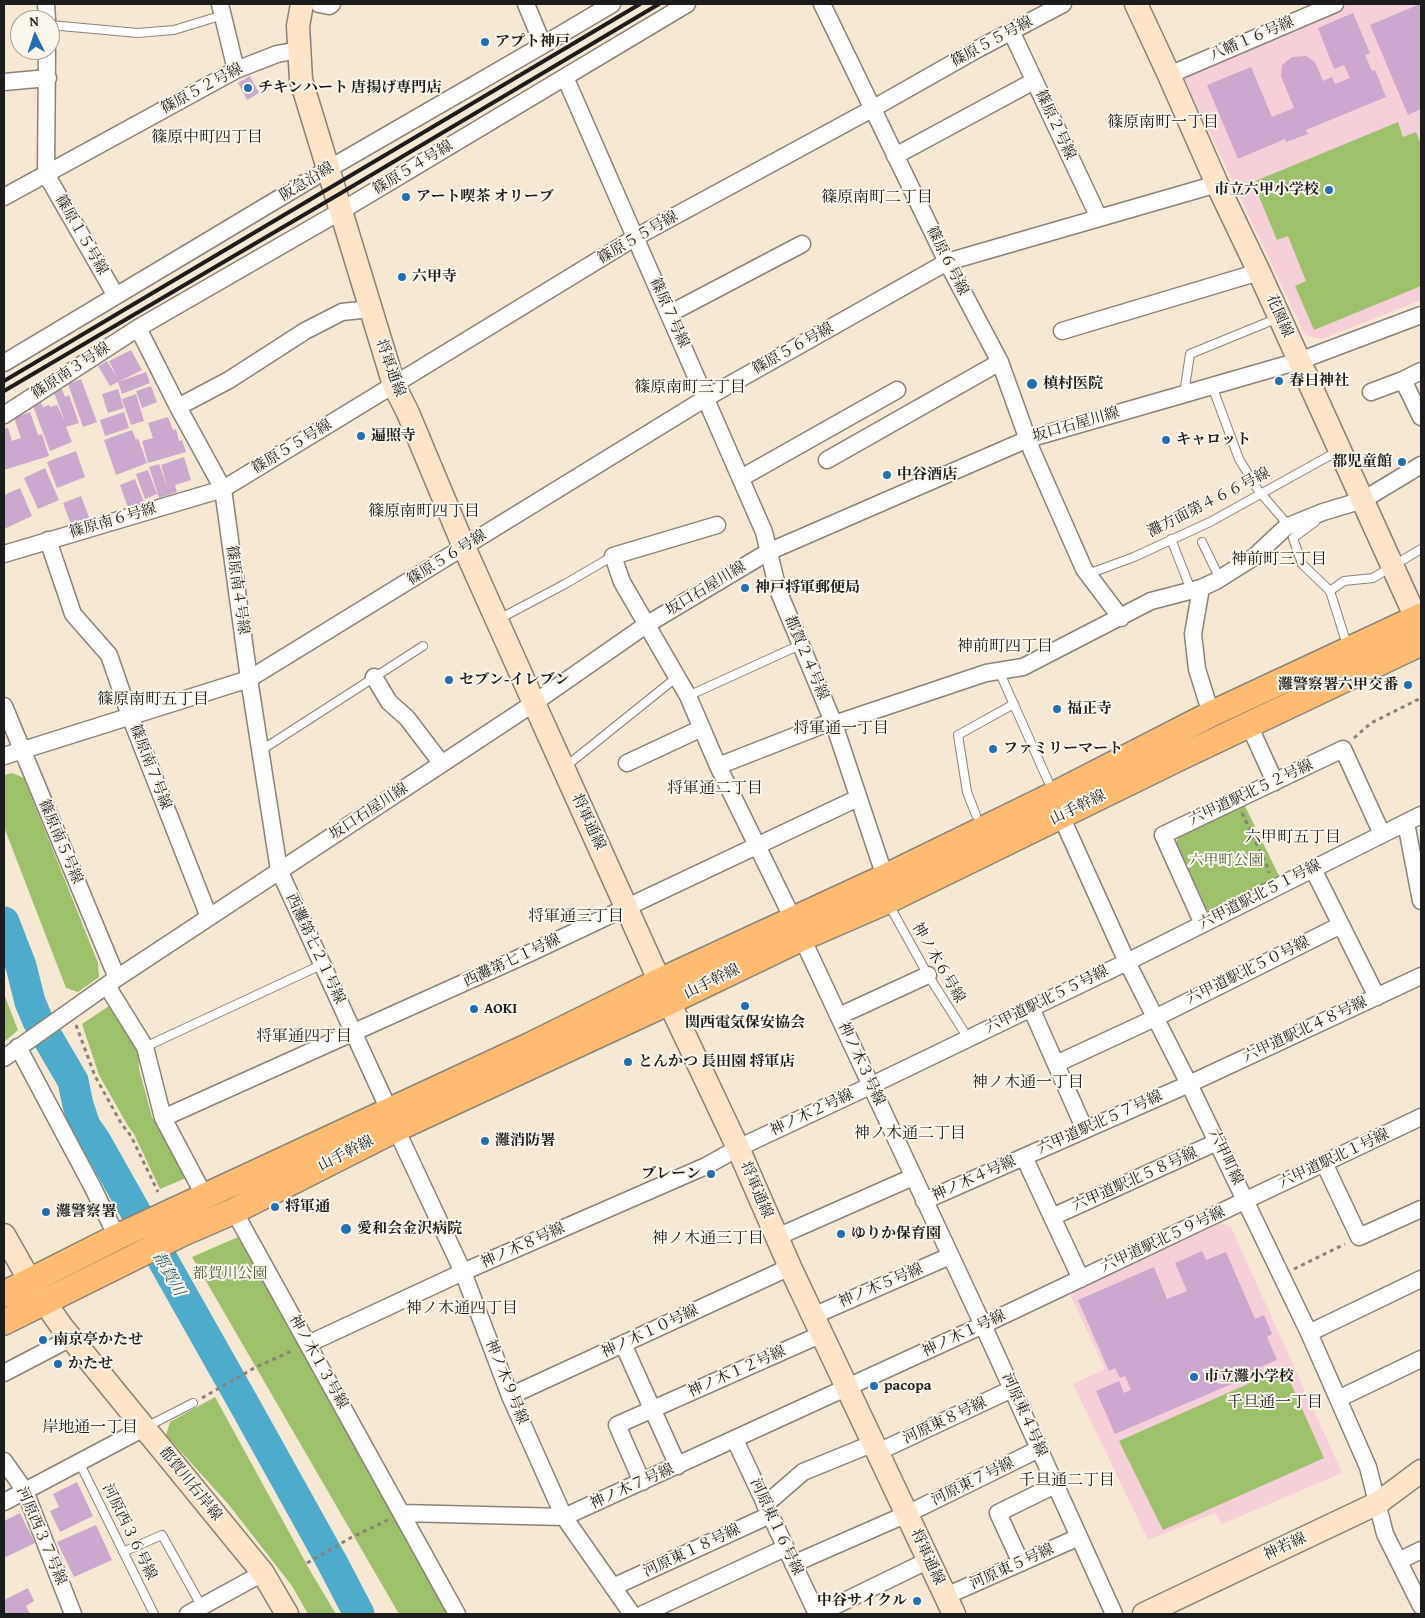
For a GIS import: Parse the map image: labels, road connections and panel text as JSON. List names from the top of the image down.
{
  "streets": {
    "main road": ["山手幹線"],
    "street": [
      "八幡１６号線",
      "篠原５５号線",
      "篠原５２号線",
      "篠原２号線",
      "篠原５４号線",
      "阪急沿線",
      "篠原１５号線",
      "篠原６号線",
      "篠原７号線",
      "花園線",
      "篠原５６号線",
      "将軍通線",
      "篠原南３号線",
      "坂口石屋川線",
      "篠原南６号線",
      "篠原南４号線",
      "都賀２４号線",
      "篠原南７号線",
      "六甲道駅北５２号線",
      "篠原南５号線",
      "六甲道駅北５１号線",
      "西灘第七２１号線",
      "西灘第七１号線",
      "六甲道駅北５０号線",
      "六甲道駅北５５号線",
      "六甲道駅北４８号線",
      "神ノ木３号線",
      "神ノ木２号線",
      "六甲道駅北５７号線",
      "六甲町線",
      "六甲道駅北１号線",
      "神ノ木４号線",
      "六甲道駅北５８号線",
      "六甲道駅北５９号線",
      "神ノ木８号線",
      "神ノ木５号線",
      "神ノ木１０号線",
      "神ノ木１号線",
      "神ノ木１３号線",
      "神ノ木１２号線",
      "神ノ木９号線",
      "河原東４号線",
      "河原東８号線",
      "河原東７号線",
      "都賀川右岸線",
      "神ノ木７号線",
      "河原東１６号線",
      "河原西３７号線",
      "神若線",
      "河原東１８号線",
      "河原東５号線"
    ],
    "lane": ["灘方面第４６６号線", "神ノ木６号線", "河原西３６号線"]
  },
  "crossings": [
    ["八幡１６号線", "花園線"],
    ["篠原５５号線", "篠原２号線"],
    ["篠原５５号線", "篠原６号線"],
    ["篠原５５号線", "篠原７号線"],
    ["篠原５５号線", "将軍通線"],
    ["篠原５５号線", "篠原南６号線"],
    ["篠原５５号線", "篠原南４号線"],
    ["篠原５２号線", "篠原１５号線"],
    ["篠原５２号線", "将軍通線"],
    ["篠原２号線", "篠原５６号線"],
    ["篠原５４号線", "篠原７号線"],
    ["篠原５４号線", "将軍通線"],
    ["篠原５４号線", "篠原南３号線"],
    ["篠原５４号線", "篠原南４号線"],
    ["阪急沿線", "篠原１５号線"],
    ["阪急沿線", "将軍通線"],
    ["篠原６号線", "篠原５６号線"],
    ["篠原６号線", "坂口石屋川線"],
    ["篠原６号線", "灘方面第４６６号線"],
    ["篠原７号線", "篠原５６号線"],
    ["篠原７号線", "坂口石屋川線"],
    ["篠原７号線", "都賀２４号線"],
    ["花園線", "篠原５６号線"],
    ["花園線", "坂口石屋川線"],
    ["花園線", "灘方面第４６６号線"],
    ["花園線", "山手幹線"],
    ["篠原５６号線", "将軍通線"],
    ["篠原５６号線", "篠原南４号線"],
    ["篠原５６号線", "篠原南７号線"],
    ["篠原５６号線", "篠原南５号線"],
    ["将軍通線", "坂口石屋川線"],
    ["将軍通線", "山手幹線"],
    ["将軍通線", "西灘第七１号線"],
    ["将軍通線", "神ノ木２号線"],
    ["将軍通線", "神ノ木８号線"],
    ["将軍通線", "神ノ木５号線"],
    ["将軍通線", "神ノ木１０号線"],
    ["将軍通線", "神ノ木１号線"],
    ["将軍通線", "神ノ木１２号線"],
    ["将軍通線", "河原東８号線"],
    ["将軍通線", "河原東７号線"],
    ["将軍通線", "神ノ木７号線"],
    ["将軍通線", "河原東５号線"],
    ["篠原南３号線", "篠原南４号線"],
    ["坂口石屋川線", "篠原南４号線"],
    ["坂口石屋川線", "都賀２４号線"],
    ["坂口石屋川線", "篠原南７号線"],
    ["坂口石屋川線", "篠原南５号線"],
    ["坂口石屋川線", "西灘第七２１号線"],
    ["坂口石屋川線", "神ノ木３号線"],
    ["篠原南６号線", "篠原南４号線"],
    ["篠原南６号線", "篠原南７号線"],
    ["篠原南４号線", "西灘第七２１号線"],
    ["都賀２４号線", "山手幹線"],
    ["都賀２４号線", "西灘第七１号線"],
    ["都賀２４号線", "神ノ木６号線"],
    ["六甲道駅北５２号線", "六甲道駅北５１号線"],
    ["山手幹線", "篠原南５号線"],
    ["山手幹線", "西灘第七２１号線"],
    ["山手幹線", "神ノ木６号線"],
    ["山手幹線", "神ノ木３号線"],
    ["山手幹線", "六甲町線"],
    ["山手幹線", "神ノ木１３号線"],
    ["山手幹線", "神ノ木９号線"],
    ["山手幹線", "都賀川右岸線"],
    ["篠原南５号線", "西灘第七１号線"],
    ["六甲道駅北５１号線", "六甲道駅北５５号線"],
    ["六甲道駅北５１号線", "六甲町線"],
    ["西灘第七２１号線", "西灘第七１号線"],
    ["西灘第七２１号線", "神ノ木９号線"],
    ["西灘第七１号線", "神ノ木３号線"],
    ["神ノ木６号線", "六甲道駅北５５号線"],
    ["神ノ木６号線", "神ノ木２号線"],
    ["六甲道駅北５０号線", "六甲町線"],
    ["六甲道駅北５５号線", "神ノ木２号線"],
    ["六甲道駅北５５号線", "六甲町線"],
    ["六甲道駅北４８号線", "六甲道駅北５７号線"],
    ["六甲道駅北４８号線", "六甲町線"],
    ["神ノ木３号線", "神ノ木２号線"],
    ["神ノ木３号線", "神ノ木４号線"],
    ["神ノ木３号線", "神ノ木５号線"],
    ["神ノ木３号線", "神ノ木１号線"],
    ["神ノ木３号線", "河原東４号線"],
    ["神ノ木２号線", "神ノ木８号線"],
    ["六甲道駅北５７号線", "六甲町線"],
    ["六甲道駅北５７号線", "神ノ木４号線"],
    ["六甲道駅北５７号線", "六甲道駅北５８号線"],
    ["六甲道駅北５７号線", "六甲道駅北５９号線"],
    ["六甲道駅北５７号線", "神ノ木１号線"],
    ["六甲町線", "六甲道駅北１号線"],
    ["六甲町線", "六甲道駅北５８号線"],
    ["六甲町線", "六甲道駅北５９号線"],
    ["六甲町線", "神若線"],
    ["六甲道駅北１号線", "六甲道駅北５９号線"],
    ["六甲道駅北５９号線", "神ノ木１号線"],
    ["神ノ木８号線", "神ノ木１３号線"],
    ["神ノ木８号線", "神ノ木９号線"],
    ["神ノ木５号線", "神ノ木１２号線"],
    ["神ノ木１０号線", "神ノ木９号線"],
    ["神ノ木１号線", "河原東４号線"],
    ["神ノ木１号線", "神ノ木７号線"],
    ["神ノ木１３号線", "神ノ木７号線"],
    ["神ノ木１２号線", "神ノ木７号線"],
    ["神ノ木９号線", "神ノ木７号線"],
    ["神ノ木９号線", "河原東１８号線"],
    ["河原東４号線", "河原東８号線"],
    ["河原東４号線", "河原東７号線"],
    ["河原東４号線", "河原東５号線"],
    ["河原東８号線", "河原東１６号線"],
    ["河原東８号線", "河原東１８号線"],
    ["河原東７号線", "河原東１６号線"],
    ["神ノ木７号線", "河原東１６号線"],
    ["河原東１６号線", "河原東１８号線"]
  ],
  "districts": [
    "篠原南町一丁目",
    "篠原中町四丁目",
    "篠原南町二丁目",
    "篠原南町三丁目",
    "篠原南町四丁目",
    "神前町三丁目",
    "神前町四丁目",
    "篠原南町五丁目",
    "将軍通一丁目",
    "将軍通二丁目",
    "六甲町五丁目",
    "将軍通三丁目",
    "将軍通四丁目",
    "神ノ木通一丁目",
    "神ノ木通二丁目",
    "神ノ木通三丁目",
    "神ノ木通四丁目",
    "千旦通一丁目",
    "岸地通一丁目",
    "千旦通二丁目"
  ],
  "water": ["都賀川"],
  "parks": ["六甲町公園", "都賀川公園"],
  "places": [
    "アプト神戸",
    "チキンハート 唐揚げ専門店",
    "市立六甲小学校",
    "アート喫茶 オリーブ",
    "六甲寺",
    "春日神社",
    "槙村医院",
    "遍照寺",
    "キャロット",
    "都児童館",
    "中谷酒店",
    "神戸将軍郵便局",
    "セブン-イレブン",
    "灘警察署六甲交番",
    "福正寺",
    "ファミリーマート",
    "関西電気保安協会",
    "AOKI",
    "とんかつ 長田園 将軍店",
    "灘消防署",
    "ブレーン",
    "将軍通",
    "灘警察署",
    "愛和会金沢病院",
    "ゆりか保育園",
    "南京亭かたせ",
    "かたせ",
    "市立灘小学校",
    "pacopa",
    "中谷サイクル"
  ],
  "north": "top"
}
